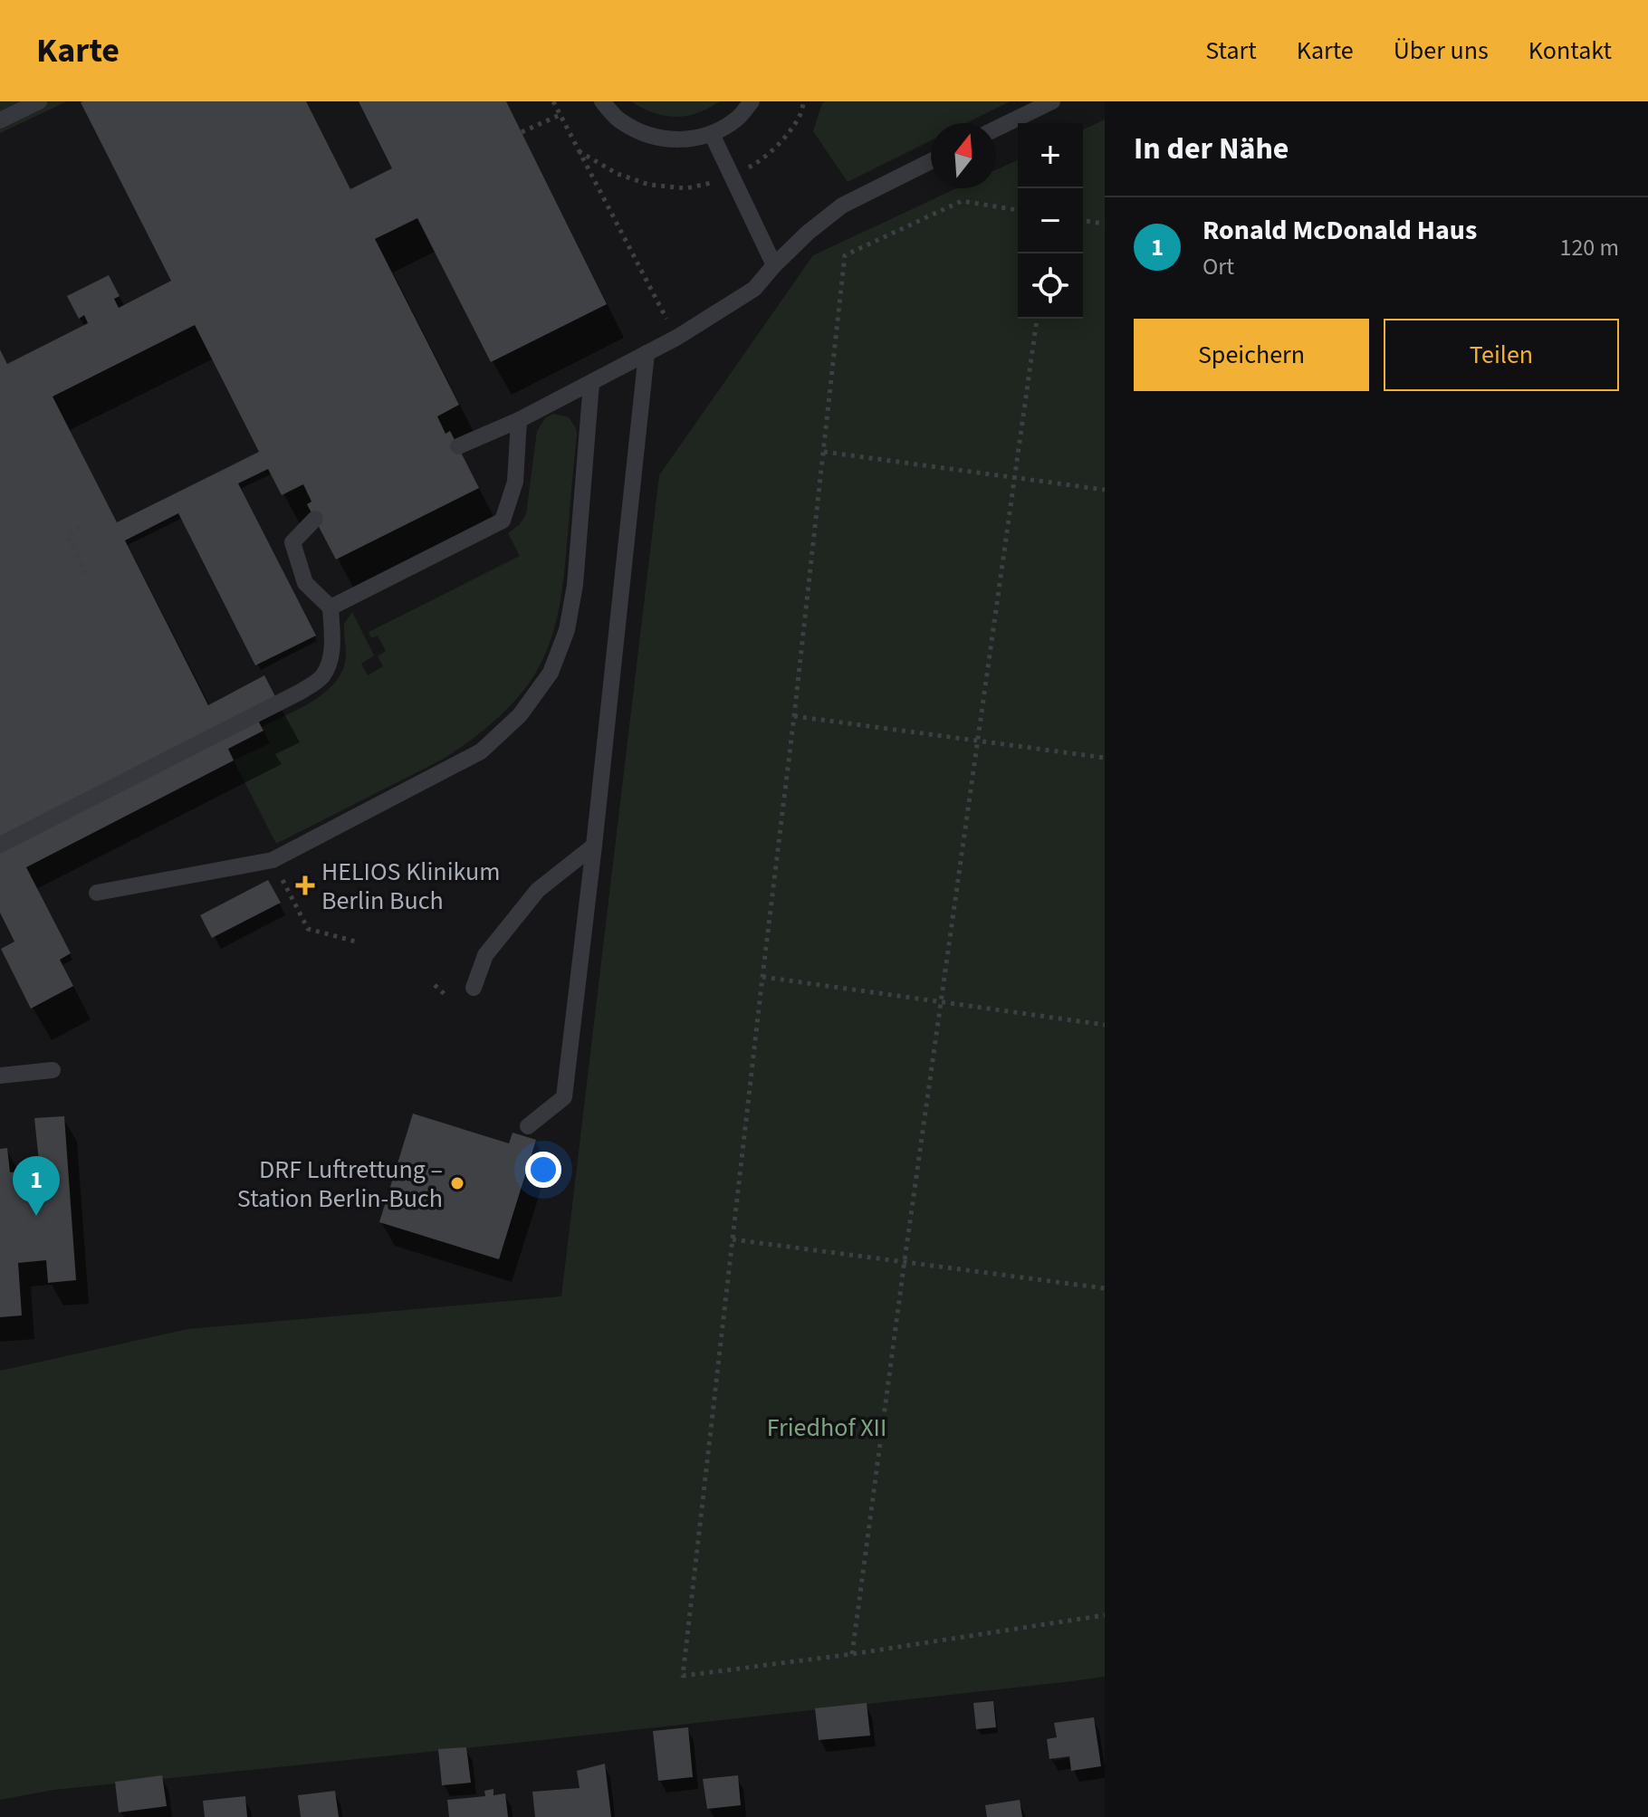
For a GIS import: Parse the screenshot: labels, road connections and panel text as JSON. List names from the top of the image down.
{
  "parks": ["Friedhof XII"],
  "places": {
    "health": ["HELIOS Klinikum Berlin Buch"],
    "other": ["DRF Luftrettung – Station Berlin-Buch"]
  },
  "north": "top",
  "page": {
    "header": "Karte",
    "nav": [
      "Start",
      "Karte",
      "Über uns",
      "Kontakt"
    ],
    "heading": "In der Nähe",
    "map_buttons": ["+", "−"],
    "list": [
      {
        "mark": "1",
        "name": "Ronald McDonald Haus",
        "note": "Ort",
        "value": "120 m"
      }
    ],
    "buttons": ["Speichern", "Teilen"],
    "pins": "1"
  }
}
